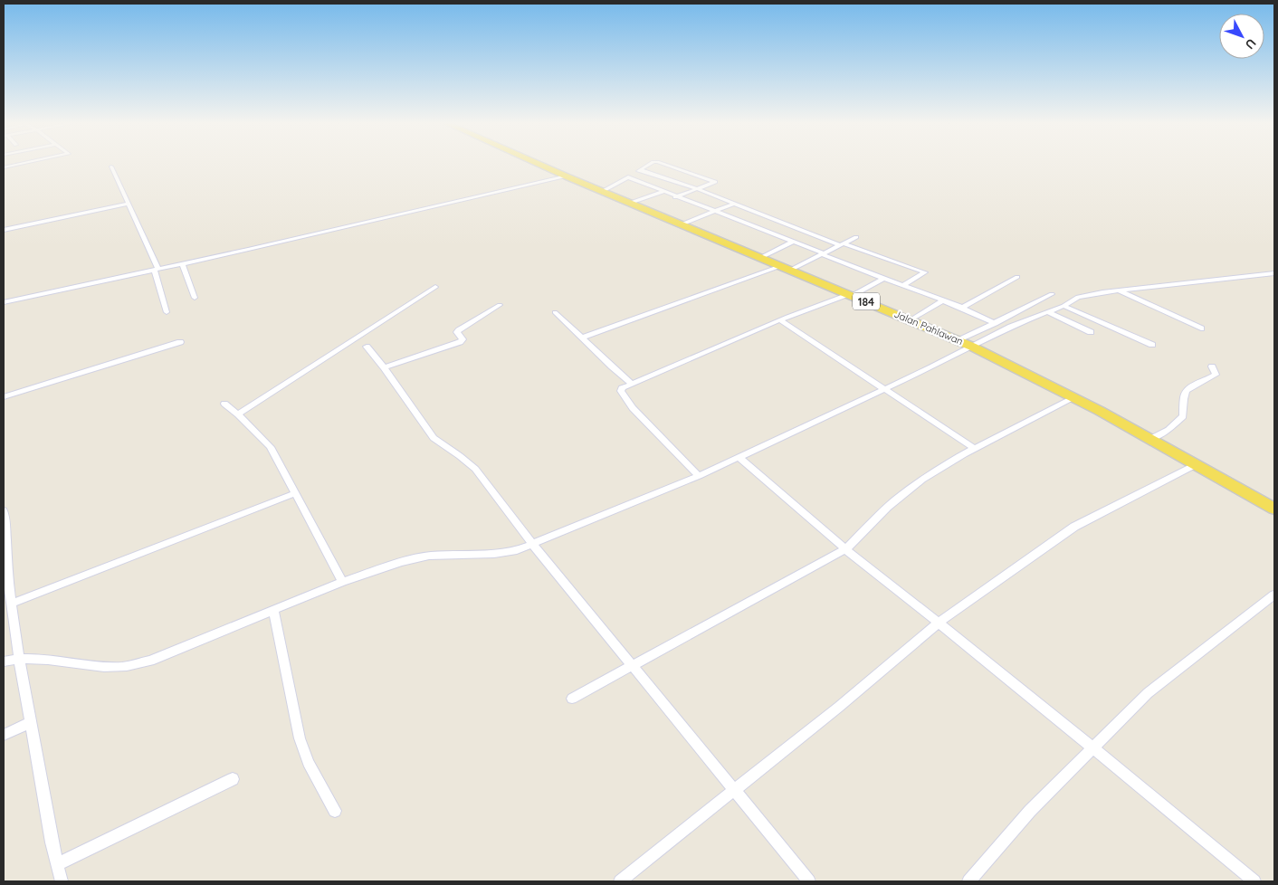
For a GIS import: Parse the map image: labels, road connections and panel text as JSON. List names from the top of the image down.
{
  "streets": {
    "main road": ["184", "Jalan Pahlawan"]
  },
  "north": "bottom right"
}
